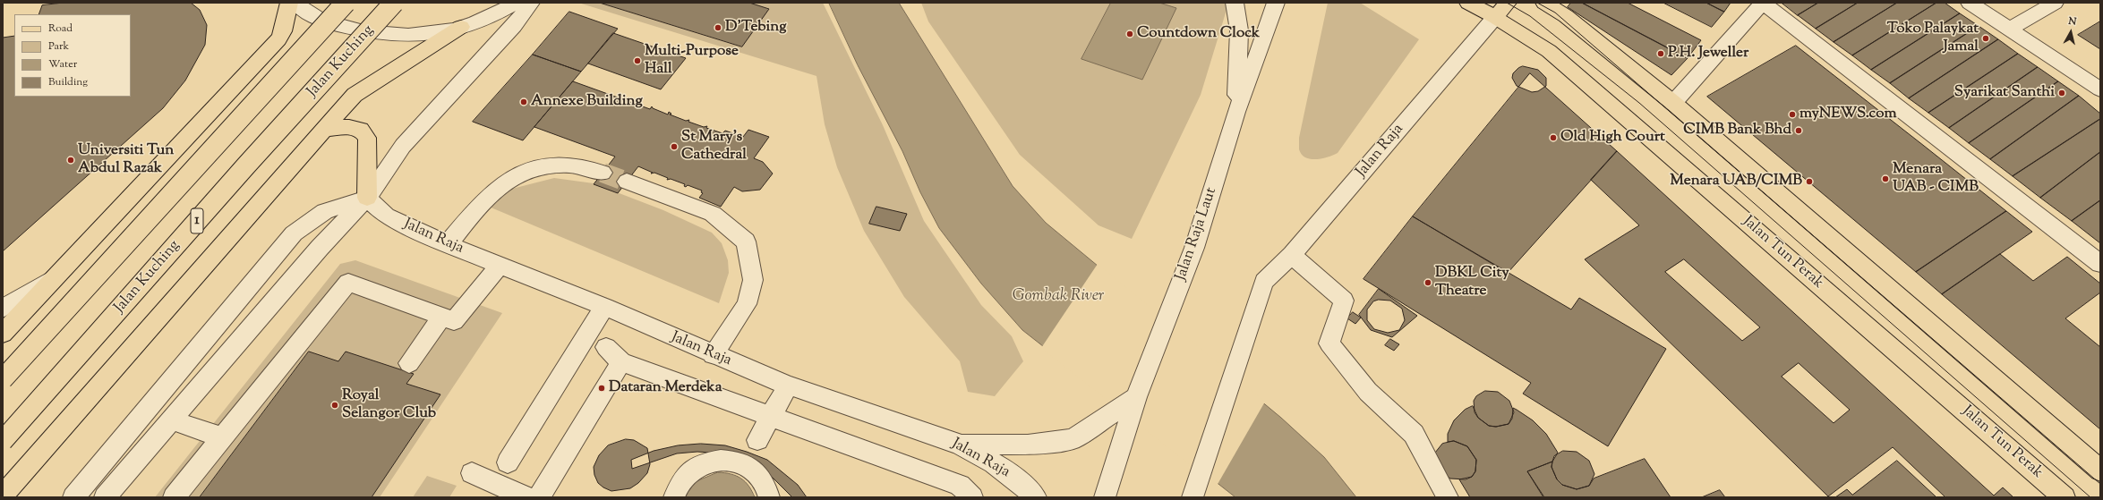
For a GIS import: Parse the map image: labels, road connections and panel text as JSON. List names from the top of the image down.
{
  "streets": {
    "main road": ["Jalan Kuching", "1", "Jalan Tun Perak"],
    "street": ["Jalan Raja", "Jalan Raja Laut"]
  },
  "crossings": [
    ["Jalan Raja", "Jalan Tun Perak"]
  ],
  "water": ["Gombak River"],
  "places": [
    "D’Tebing",
    "Countdown Clock",
    "Toko Palaykat Jamal",
    "P.H. Jeweller",
    "Multi-Purpose Hall",
    "Syarikat Santhi",
    "Annexe Building",
    "myNEWS.com",
    "CIMB Bank Bhd",
    "Old High Court",
    "St Mary's Cathedral",
    "Universiti Tun Abdul Razak",
    "Menara UAB - CIMB",
    "Menara UAB/CIMB",
    "DBKL City Theatre",
    "Dataran Merdeka",
    "Royal Selangor Club"
  ],
  "legend": [
    "Road",
    "Park",
    "Water",
    "Building"
  ],
  "north": "top"
}
